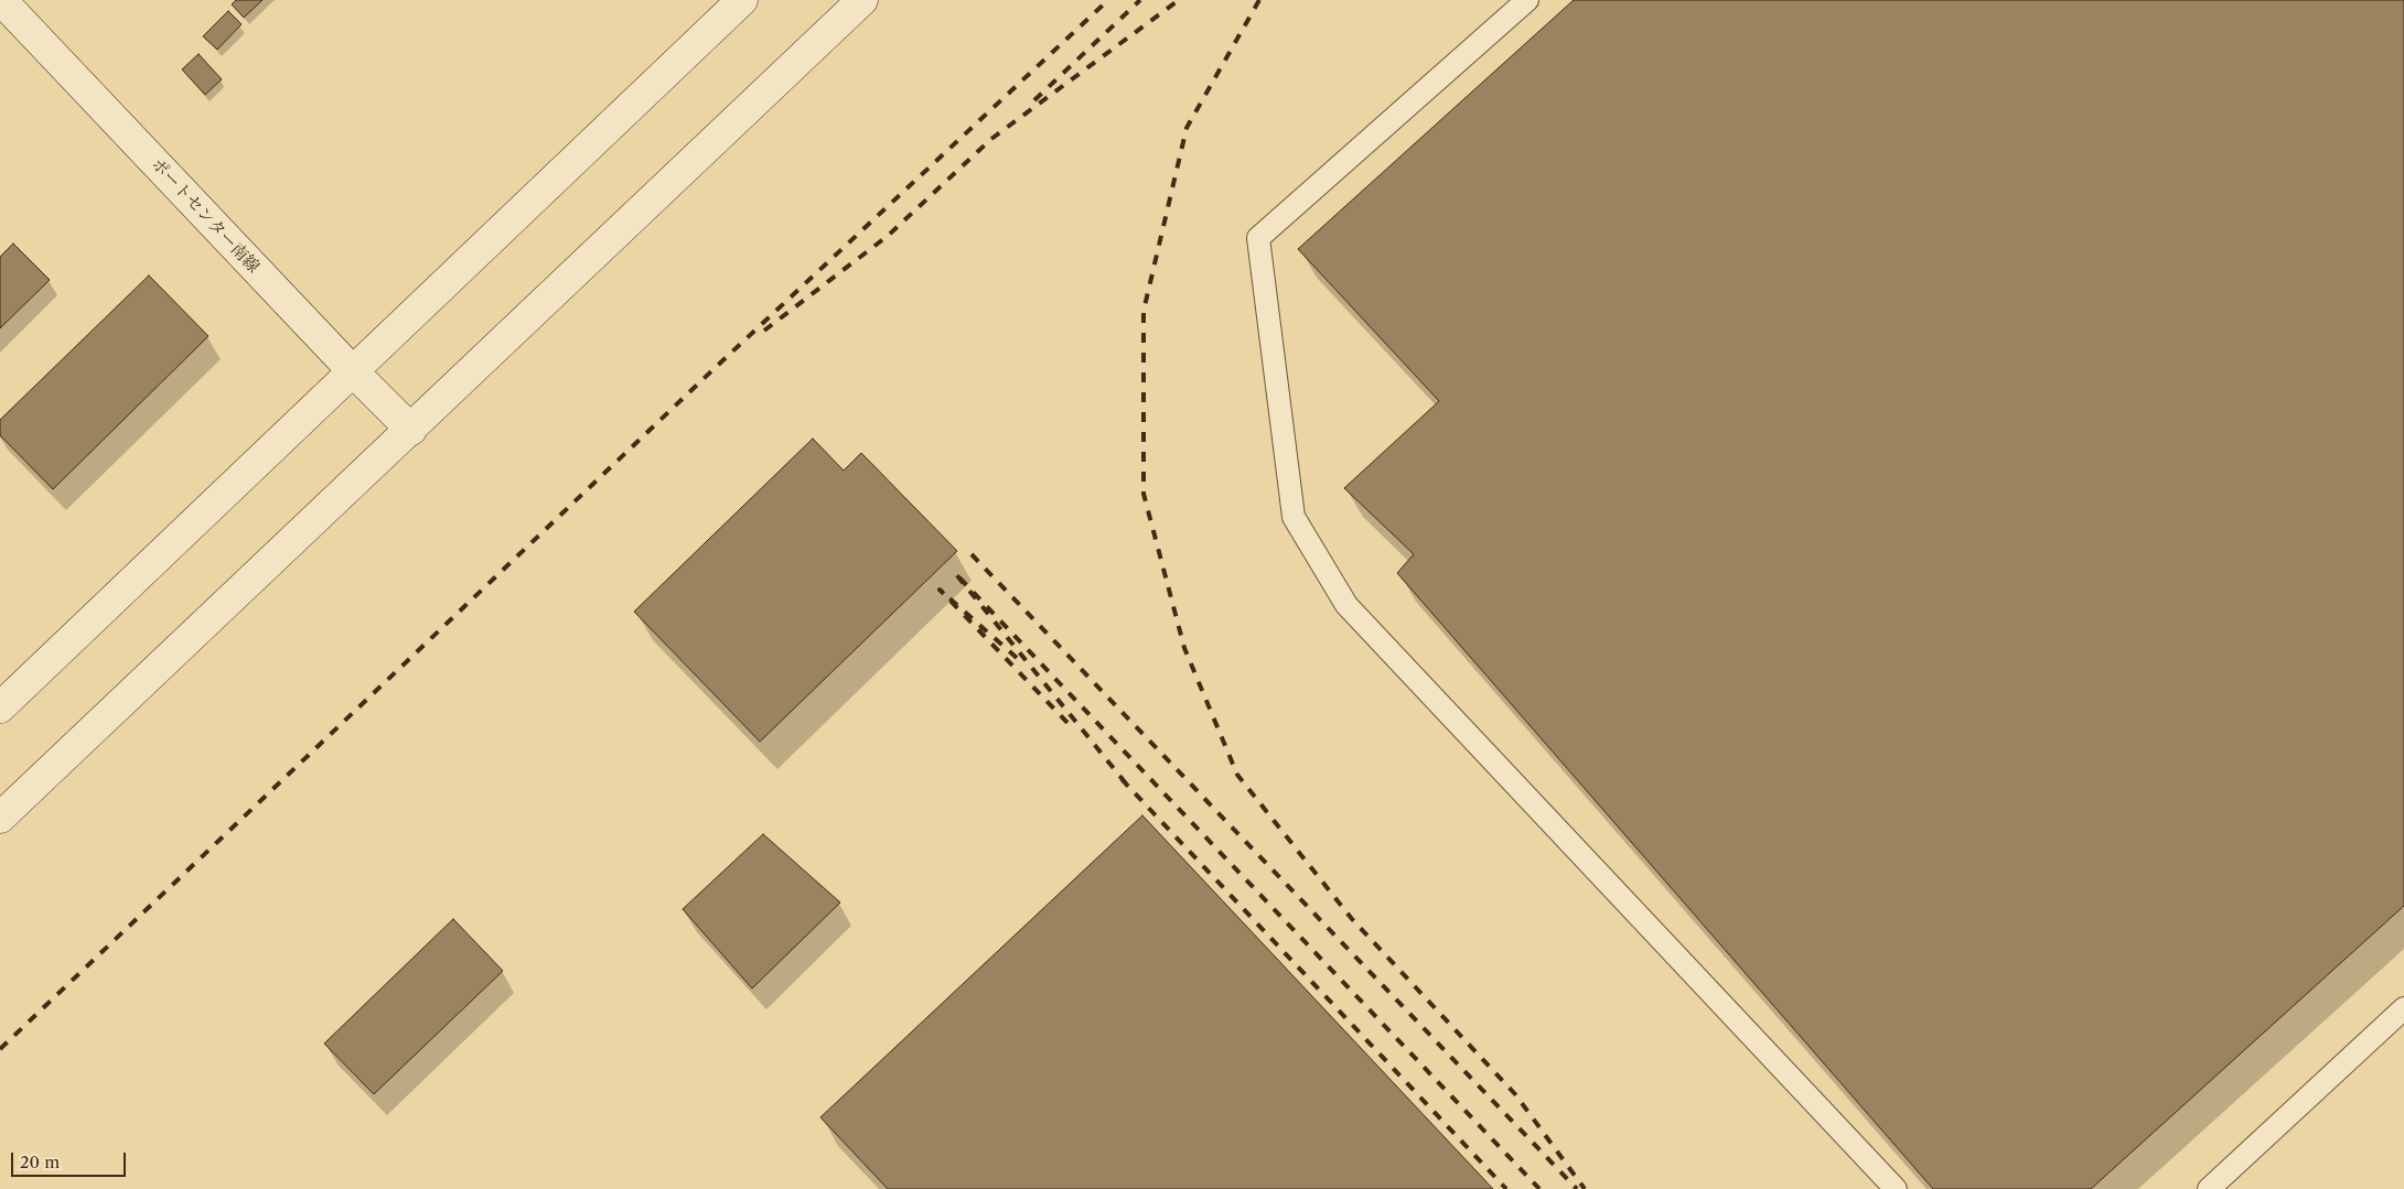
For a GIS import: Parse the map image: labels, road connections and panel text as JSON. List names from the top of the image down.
{
  "streets": {
    "street": ["ポートセンター南線"]
  },
  "scale_bar": "20 m"
}
